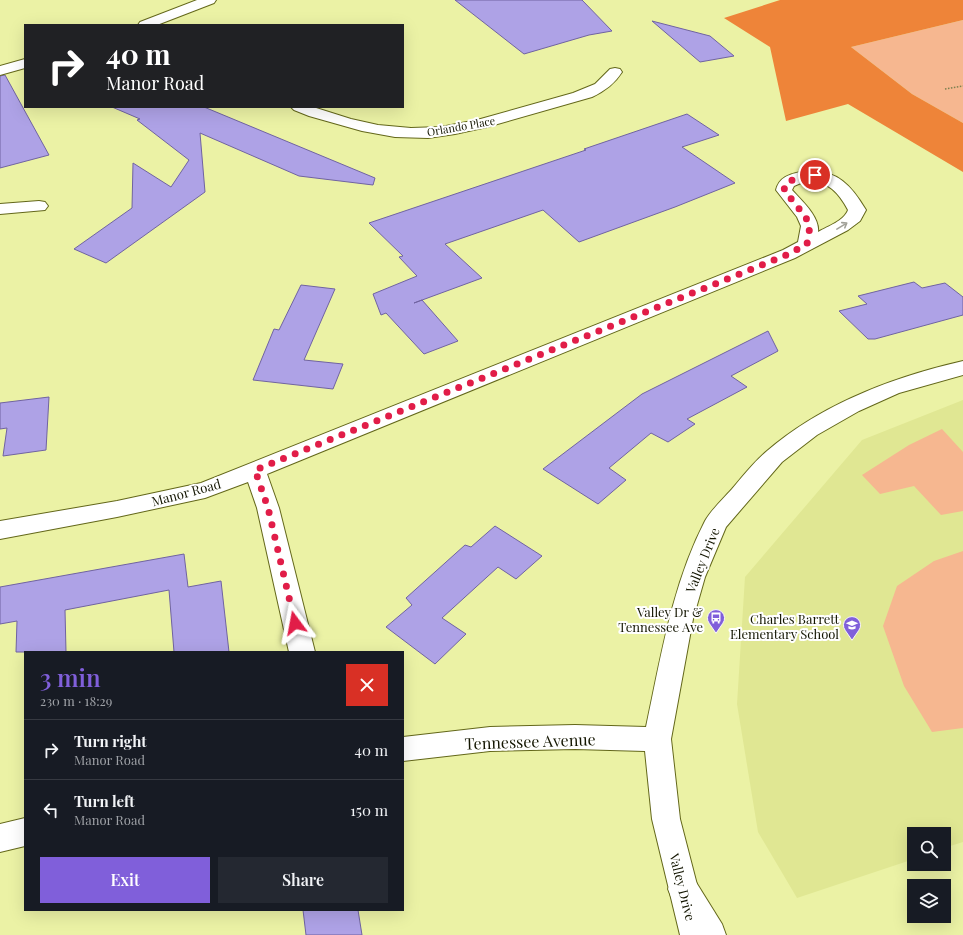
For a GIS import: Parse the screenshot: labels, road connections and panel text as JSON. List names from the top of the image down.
{
  "streets": {
    "street": [
      "Orlando Place",
      "Manor Road",
      "Valley Drive",
      "Tennessee Avenue"
    ]
  },
  "crossings": [
    ["Valley Drive", "Tennessee Avenue"]
  ],
  "places": {
    "bus stop": ["Valley Dr & Tennessee Ave"],
    "school or university": ["Charles Barrett Elementary School"]
  },
  "page": {
    "turn": ["40 m", "Manor Road"],
    "heading": ["3 min", "230 m · 18:29"],
    "list": [
      {
        "name": "Turn right",
        "note": "Manor Road",
        "value": "40 m"
      },
      {
        "name": "Turn left",
        "note": "Manor Road",
        "value": "150 m"
      }
    ],
    "buttons": ["Exit", "Share"]
  }
}
